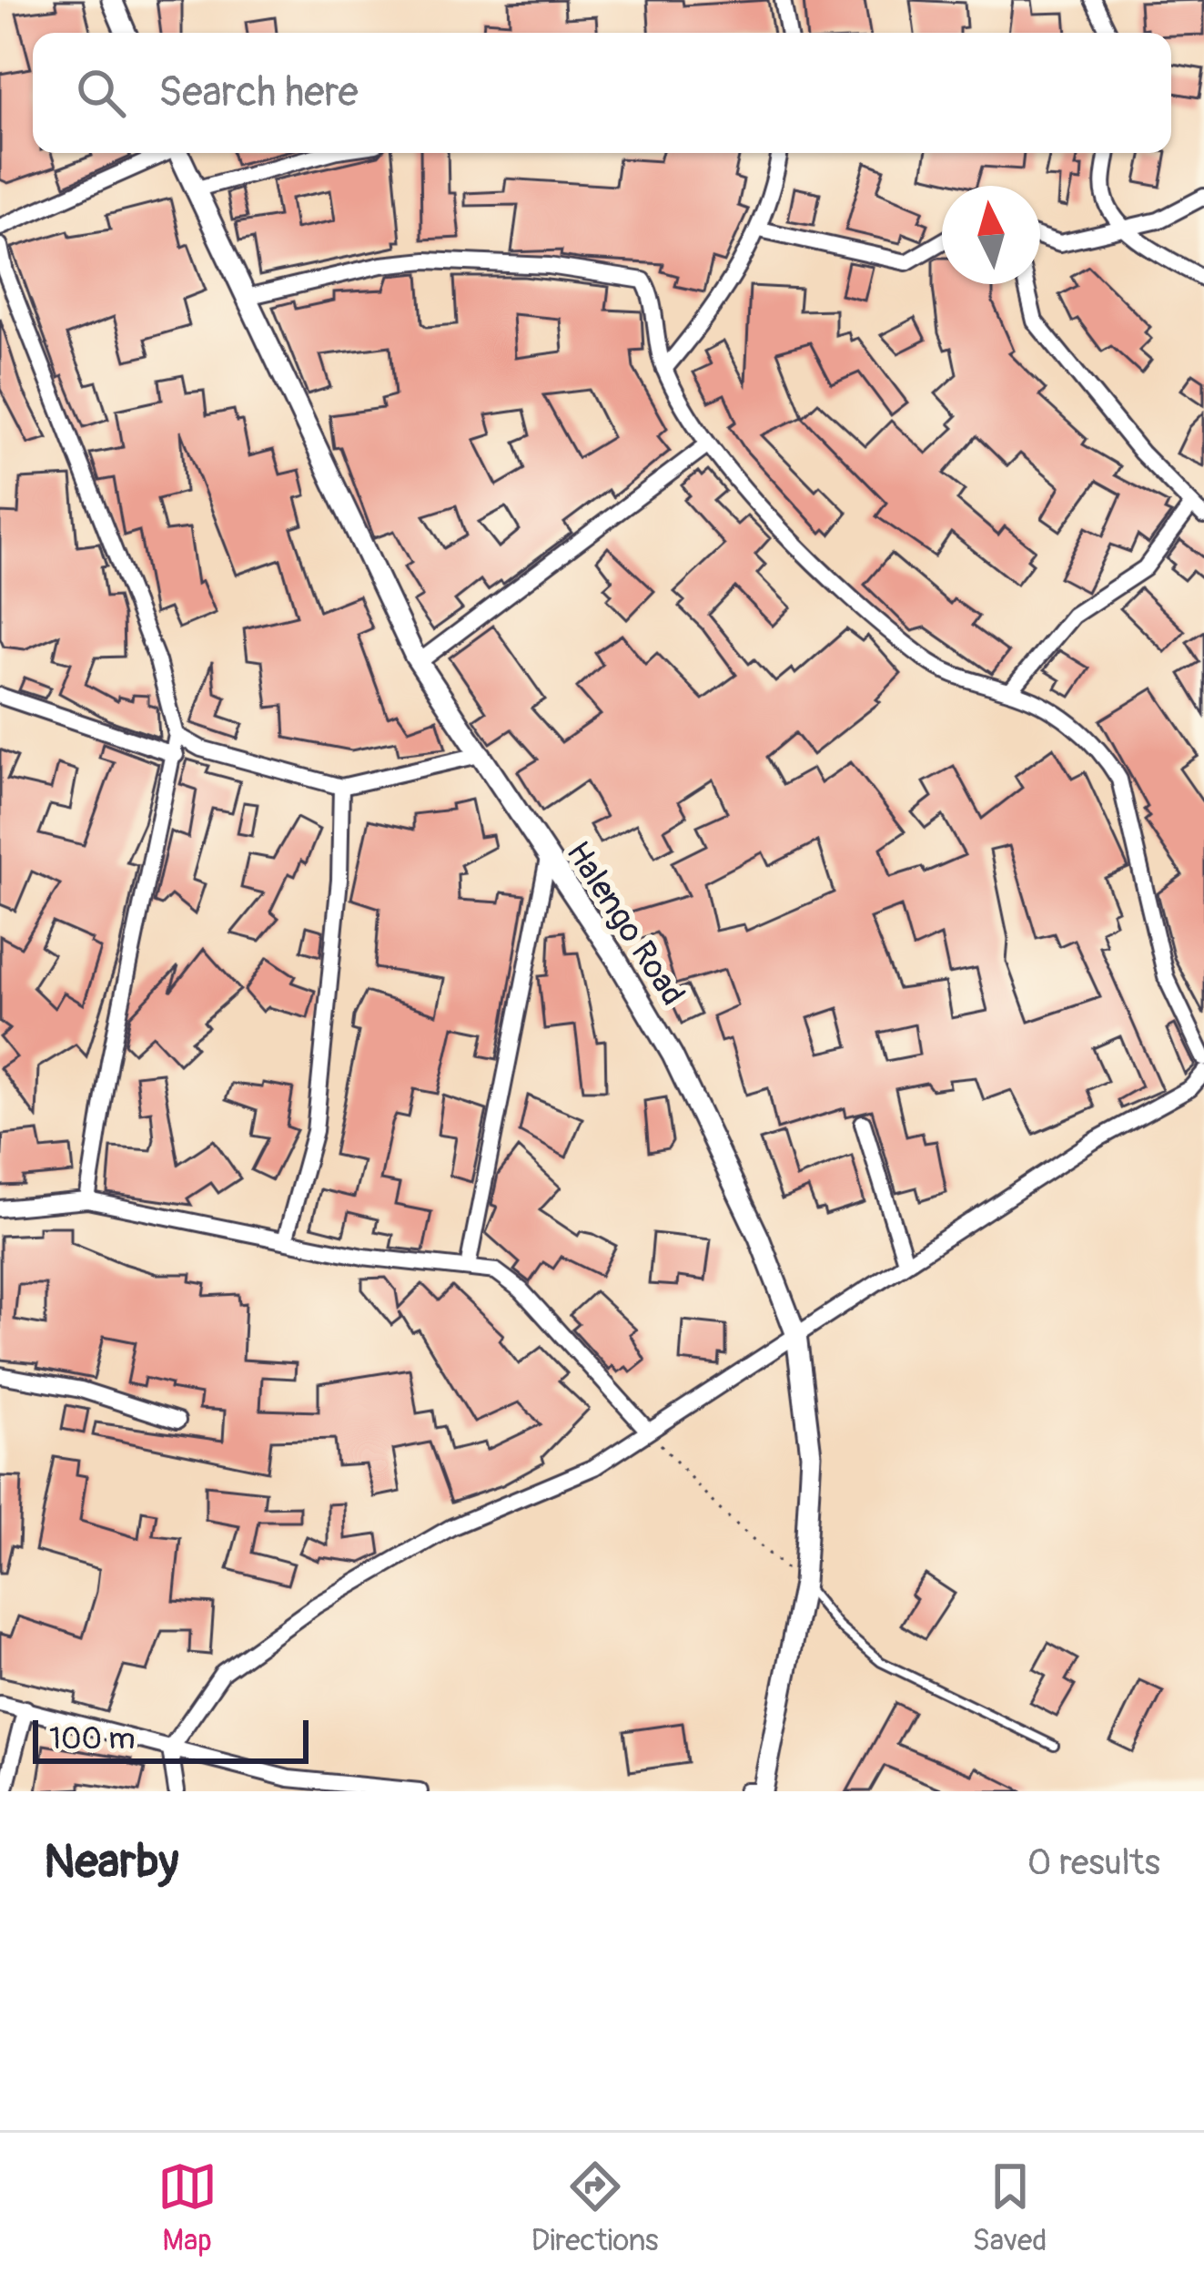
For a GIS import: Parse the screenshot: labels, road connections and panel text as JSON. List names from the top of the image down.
{
  "streets": {
    "street": ["Halengo Road"]
  },
  "scale_bar": "100 m",
  "north": "top",
  "page": {
    "search": "Search here",
    "scale": "100 m",
    "heading": ["Nearby", "0 results"],
    "nav": ["Map", "Directions", "Saved"]
  }
}
